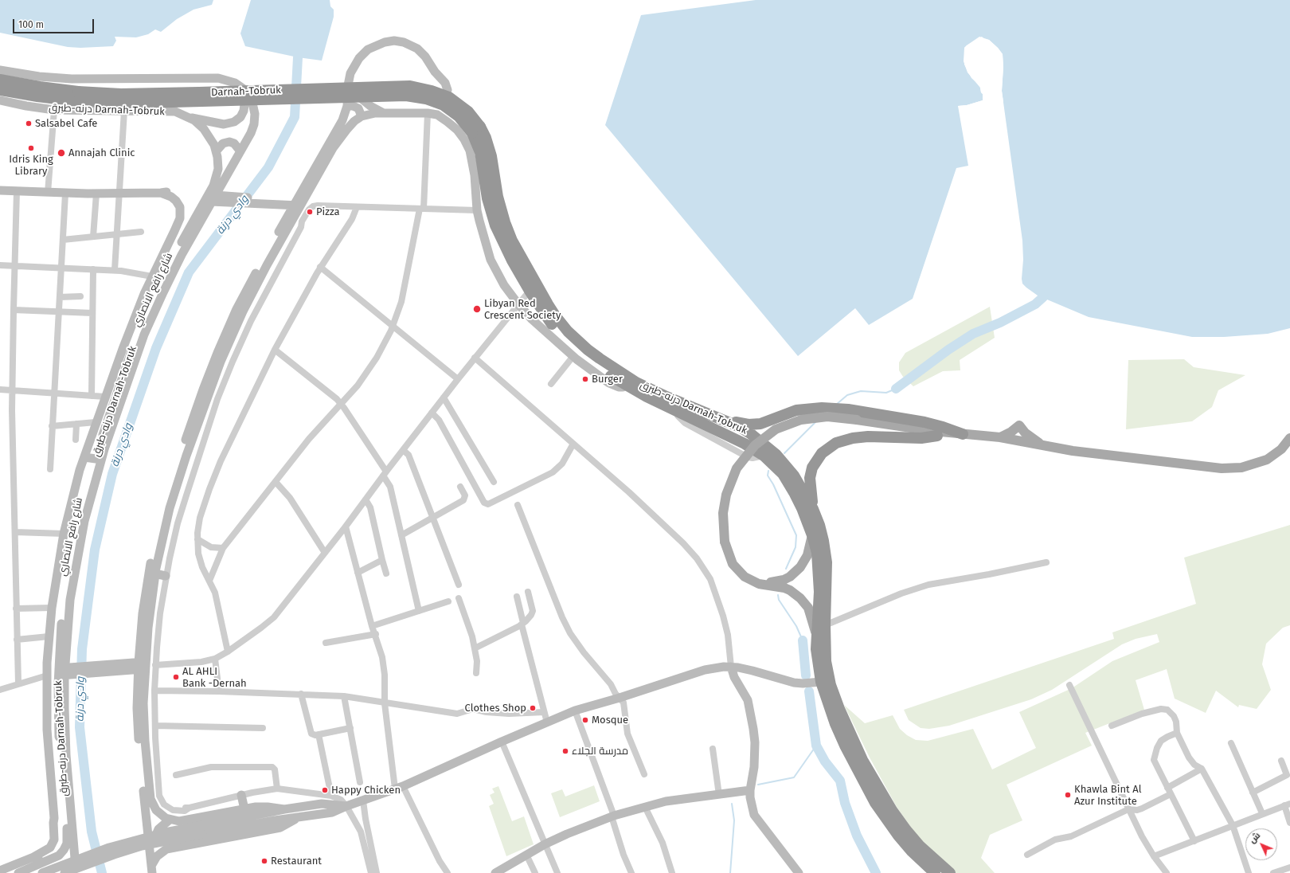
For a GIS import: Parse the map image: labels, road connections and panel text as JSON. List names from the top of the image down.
{
  "streets": {
    "highway": ["Darnah-Tobruk", "درنه-طبرق Darnah-Tobruk"],
    "street": ["شارع رافع الانصاري"]
  },
  "crossings": [
    ["Darnah-Tobruk", "درنه-طبرق Darnah-Tobruk"],
    ["درنه-طبرق Darnah-Tobruk", "شارع رافع الانصاري"]
  ],
  "water": ["وادي درنة"],
  "places": [
    "Salsabel Cafe",
    "Idris King Library",
    "Annajah Clinic",
    "Pizza",
    "Libyan Red Crescent Society",
    "Burger",
    "AL AHLI Bank -Dernah",
    "Clothes Shop",
    "Mosque",
    "مدرسة الجلاء",
    "Happy Chicken",
    "Khawla Bint Al Azur Institute",
    "Restaurant"
  ],
  "scale_bar": "100 m",
  "north": "top left"
}
